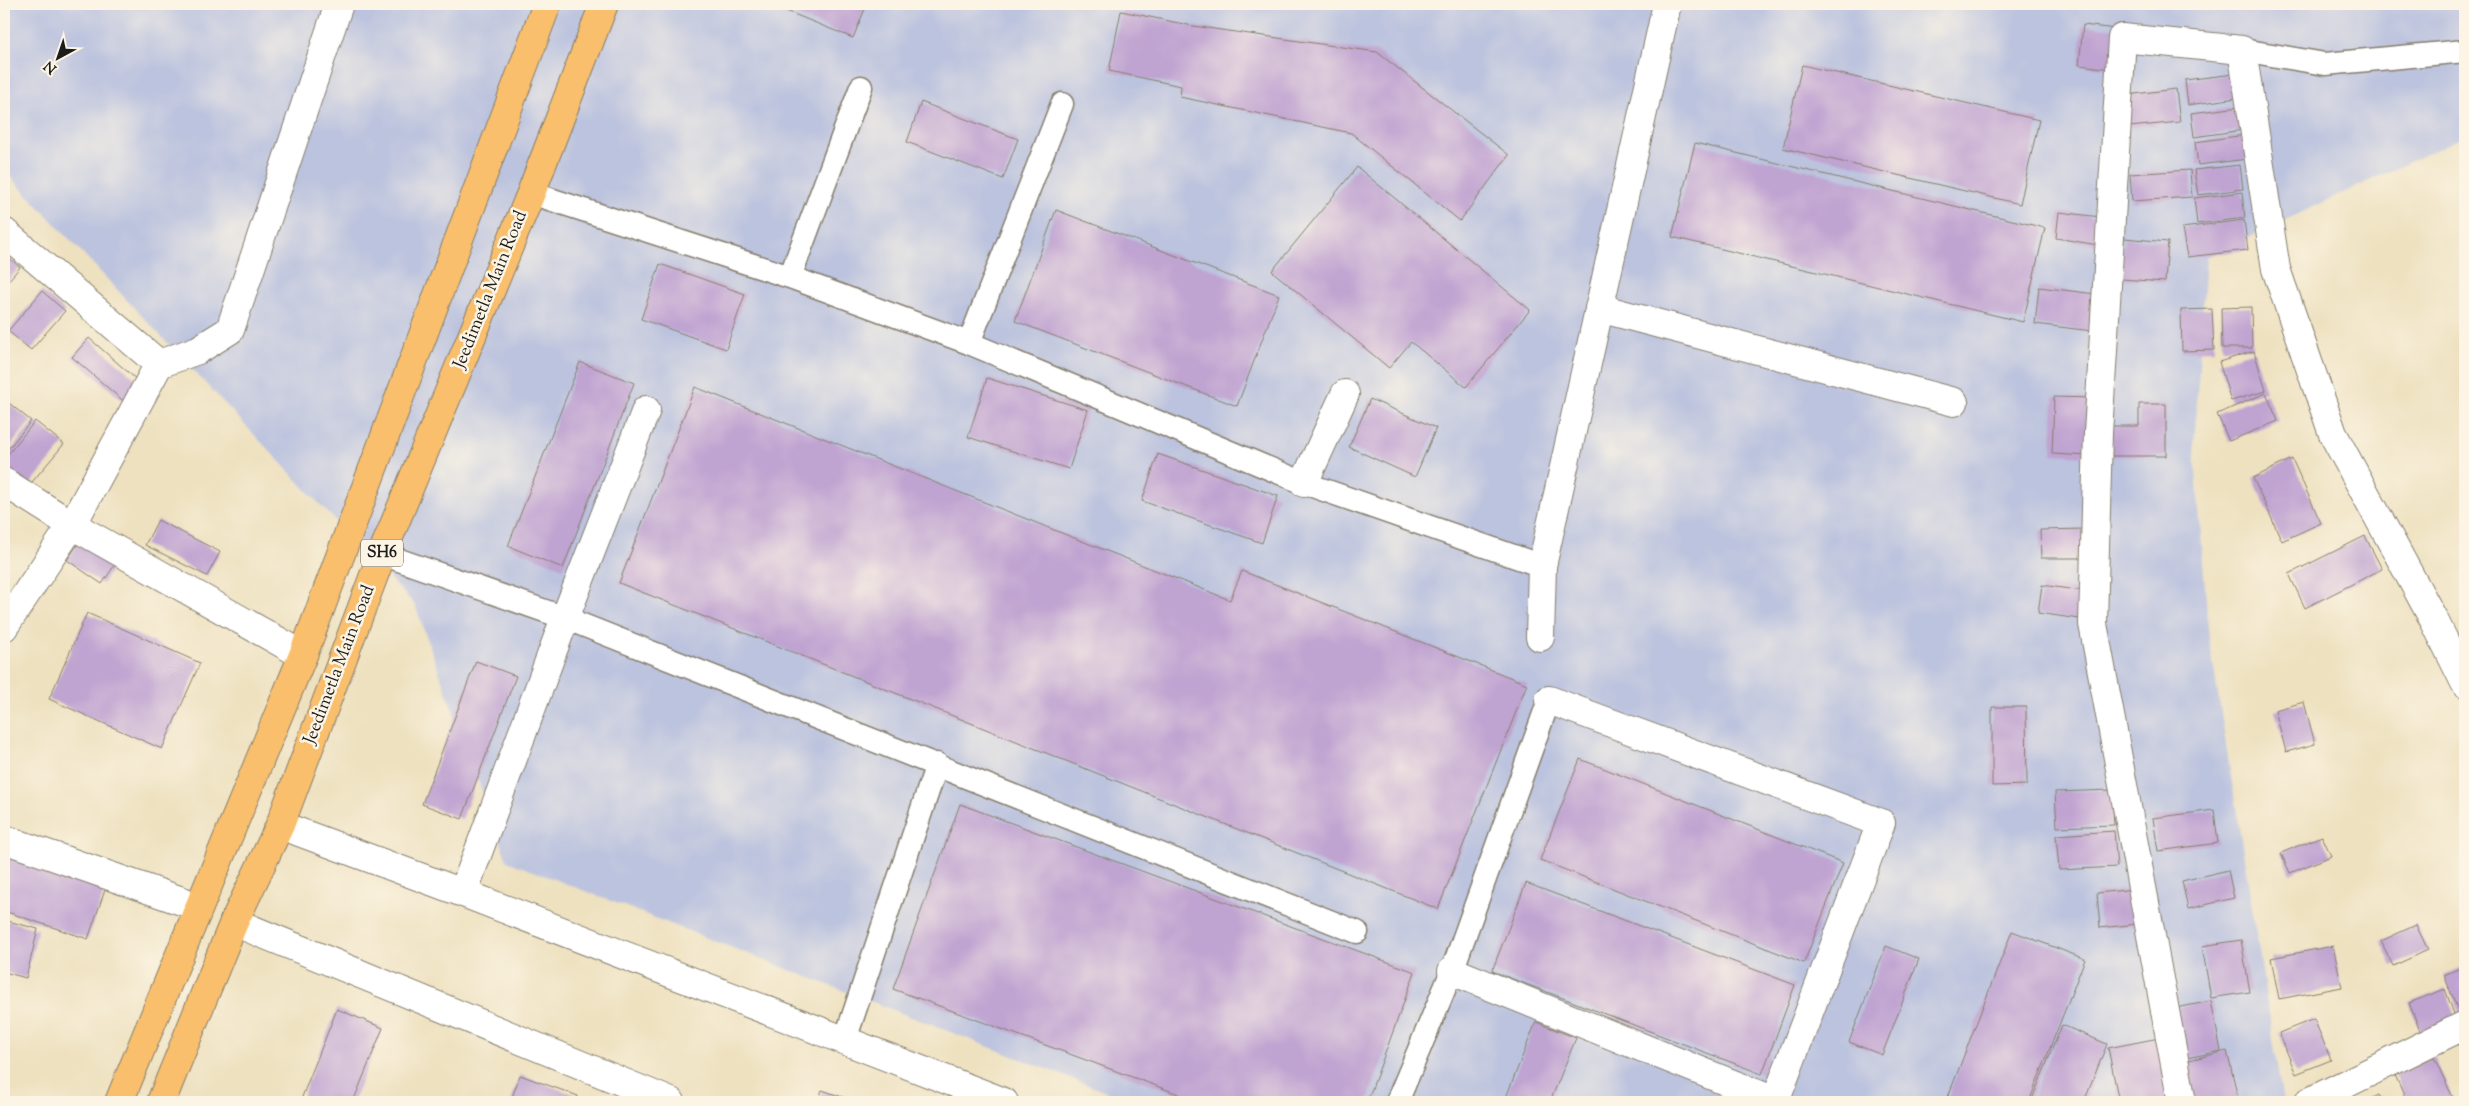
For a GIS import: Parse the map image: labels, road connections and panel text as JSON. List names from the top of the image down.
{
  "streets": {
    "main road": ["Jeedimetla Main Road", "SH6"]
  },
  "north": "bottom left"
}
